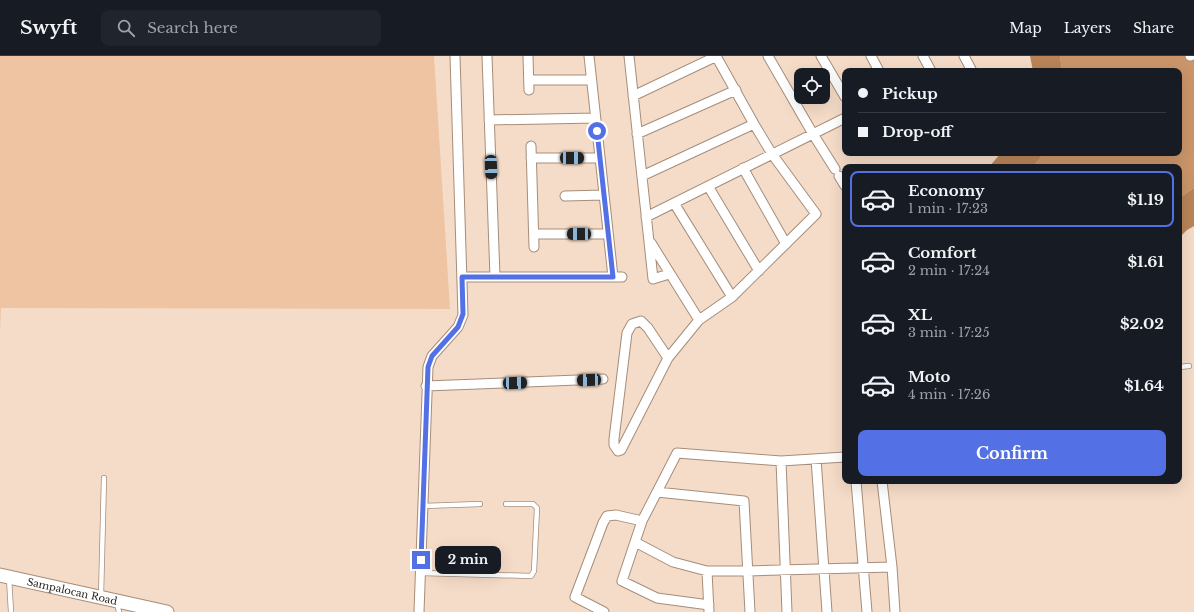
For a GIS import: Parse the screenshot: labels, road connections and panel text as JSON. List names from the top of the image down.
{
  "streets": {
    "main road": ["Sampalocan Road"]
  },
  "page": {
    "header": "Swyft",
    "search": "Search here",
    "nav": ["Map", "Layers", "Share"],
    "banner": ["Pickup", "Drop-off"],
    "list": [
      {
        "name": "Economy",
        "note": "1 min · 17:23",
        "value": "$1.19"
      },
      {
        "name": "Comfort",
        "note": "2 min · 17:24",
        "value": "$1.61"
      },
      {
        "name": "XL",
        "note": "3 min · 17:25",
        "value": "$2.02"
      },
      {
        "name": "Moto",
        "note": "4 min · 17:26",
        "value": "$1.64"
      }
    ],
    "buttons": "Confirm",
    "bubble": "2 min"
  }
}
